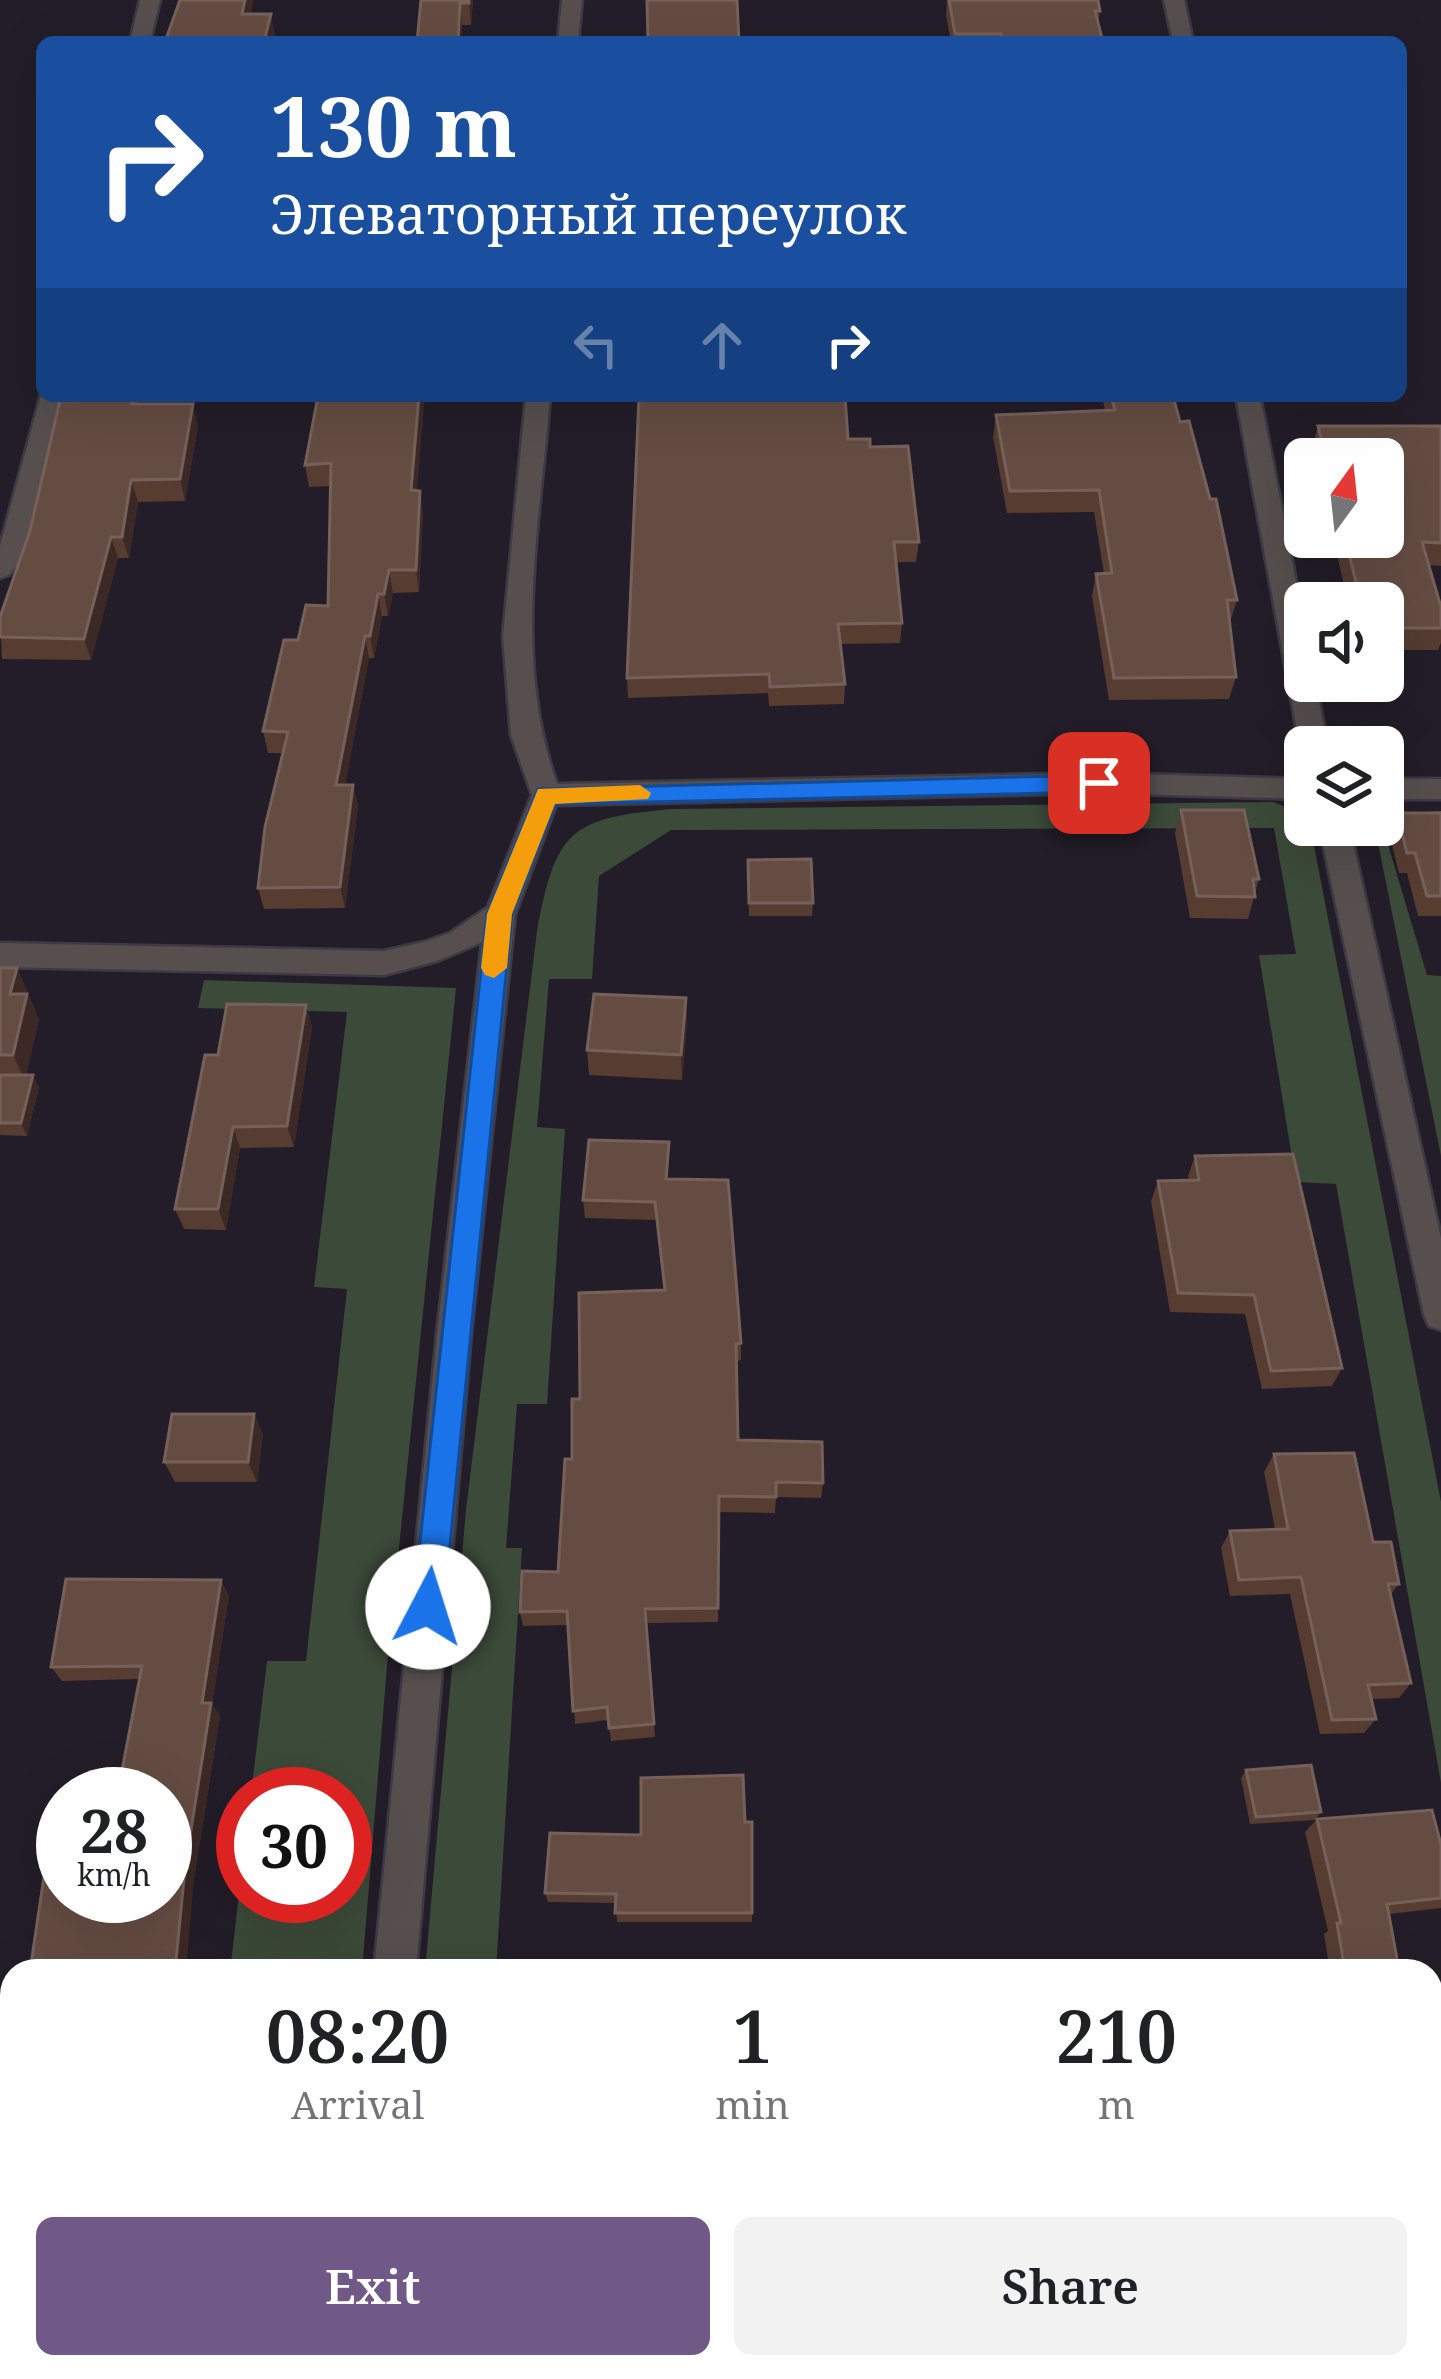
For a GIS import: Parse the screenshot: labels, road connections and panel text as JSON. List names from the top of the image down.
{
  "north": "top",
  "page": {
    "turn": ["130 m", "Элеваторный переулок"],
    "speed": "28 km/h",
    "limit": "30",
    "eta": [
      "08:20",
      "Arrival",
      "1",
      "min",
      "210",
      "m"
    ],
    "buttons": ["Exit", "Share"]
  }
}
